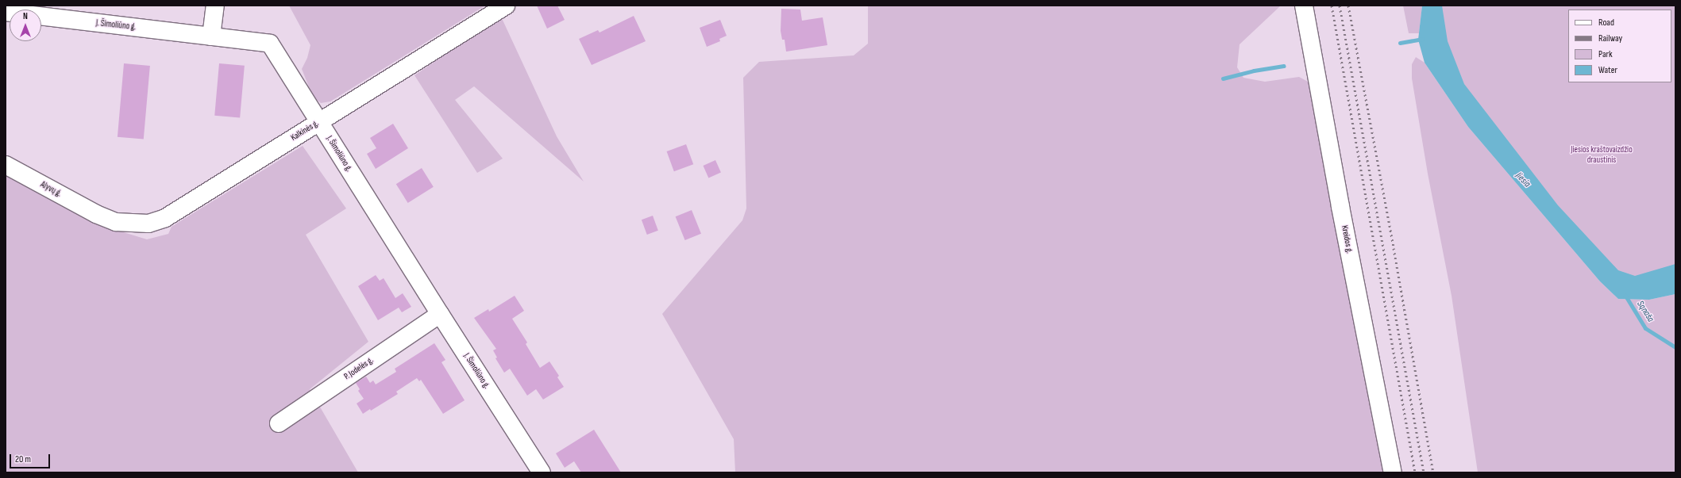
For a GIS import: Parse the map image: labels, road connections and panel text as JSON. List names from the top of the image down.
{
  "streets": {
    "street": [
      "J. Šimoliūno g.",
      "Kalkinės g.",
      "Alyvų g.",
      "Kreidos g.",
      "P. Jodelės g."
    ]
  },
  "crossings": [
    ["J. Šimoliūno g.", "Kalkinės g."],
    ["J. Šimoliūno g.", "P. Jodelės g."],
    ["Kalkinės g.", "Alyvų g."]
  ],
  "water": ["Jiesia", "Sąnaša"],
  "parks": ["Jiesios kraštovaizdžio draustinis"],
  "legend": [
    "Road",
    "Railway",
    "Park",
    "Water"
  ],
  "scale_bar": "20 m",
  "north": "top"
}
